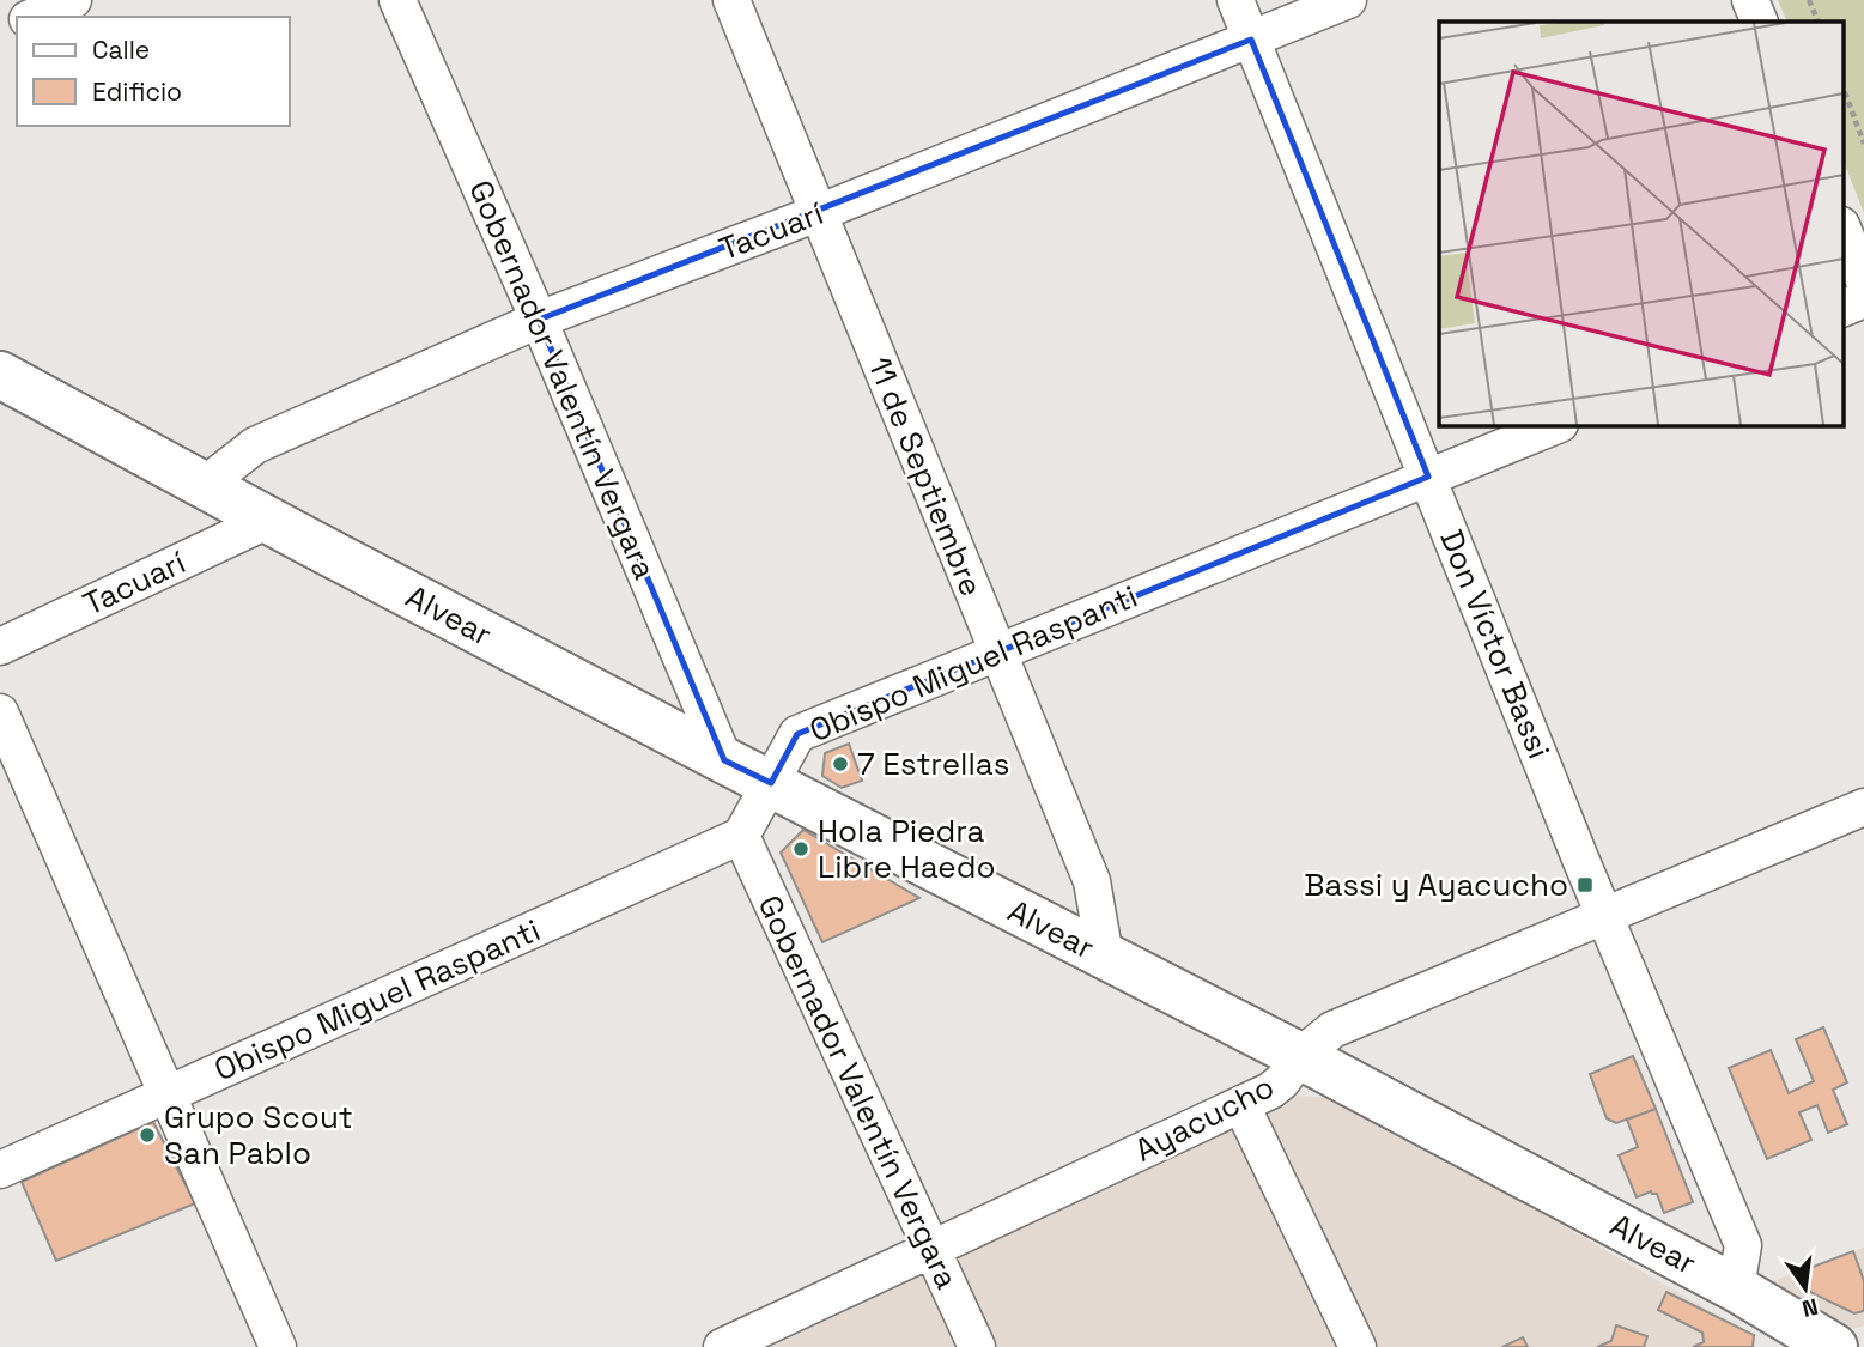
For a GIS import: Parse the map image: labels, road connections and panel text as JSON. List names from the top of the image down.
{
  "streets": {
    "street": [
      "Tacuarí",
      "Gobernador Valentín Vergara",
      "11 de Septiembre",
      "Alvear",
      "Don Víctor Bassi",
      "Obispo Miguel Raspanti",
      "Ayacucho"
    ]
  },
  "crossings": [
    ["Tacuarí", "Gobernador Valentín Vergara"],
    ["Tacuarí", "11 de Septiembre"],
    ["Tacuarí", "Alvear"],
    ["Tacuarí", "Don Víctor Bassi"],
    ["Gobernador Valentín Vergara", "Alvear"],
    ["Gobernador Valentín Vergara", "Obispo Miguel Raspanti"],
    ["Gobernador Valentín Vergara", "Ayacucho"],
    ["11 de Septiembre", "Alvear"],
    ["11 de Septiembre", "Obispo Miguel Raspanti"],
    ["Alvear", "Don Víctor Bassi"],
    ["Alvear", "Obispo Miguel Raspanti"],
    ["Alvear", "Ayacucho"],
    ["Don Víctor Bassi", "Obispo Miguel Raspanti"],
    ["Don Víctor Bassi", "Ayacucho"]
  ],
  "places": {
    "other": ["7 Estrellas", "Hola Piedra Libre Haedo", "Grupo Scout San Pablo"],
    "transit": ["Bassi y Ayacucho"]
  },
  "legend": ["Calle", "Edificio"],
  "north": "bottom"
}
